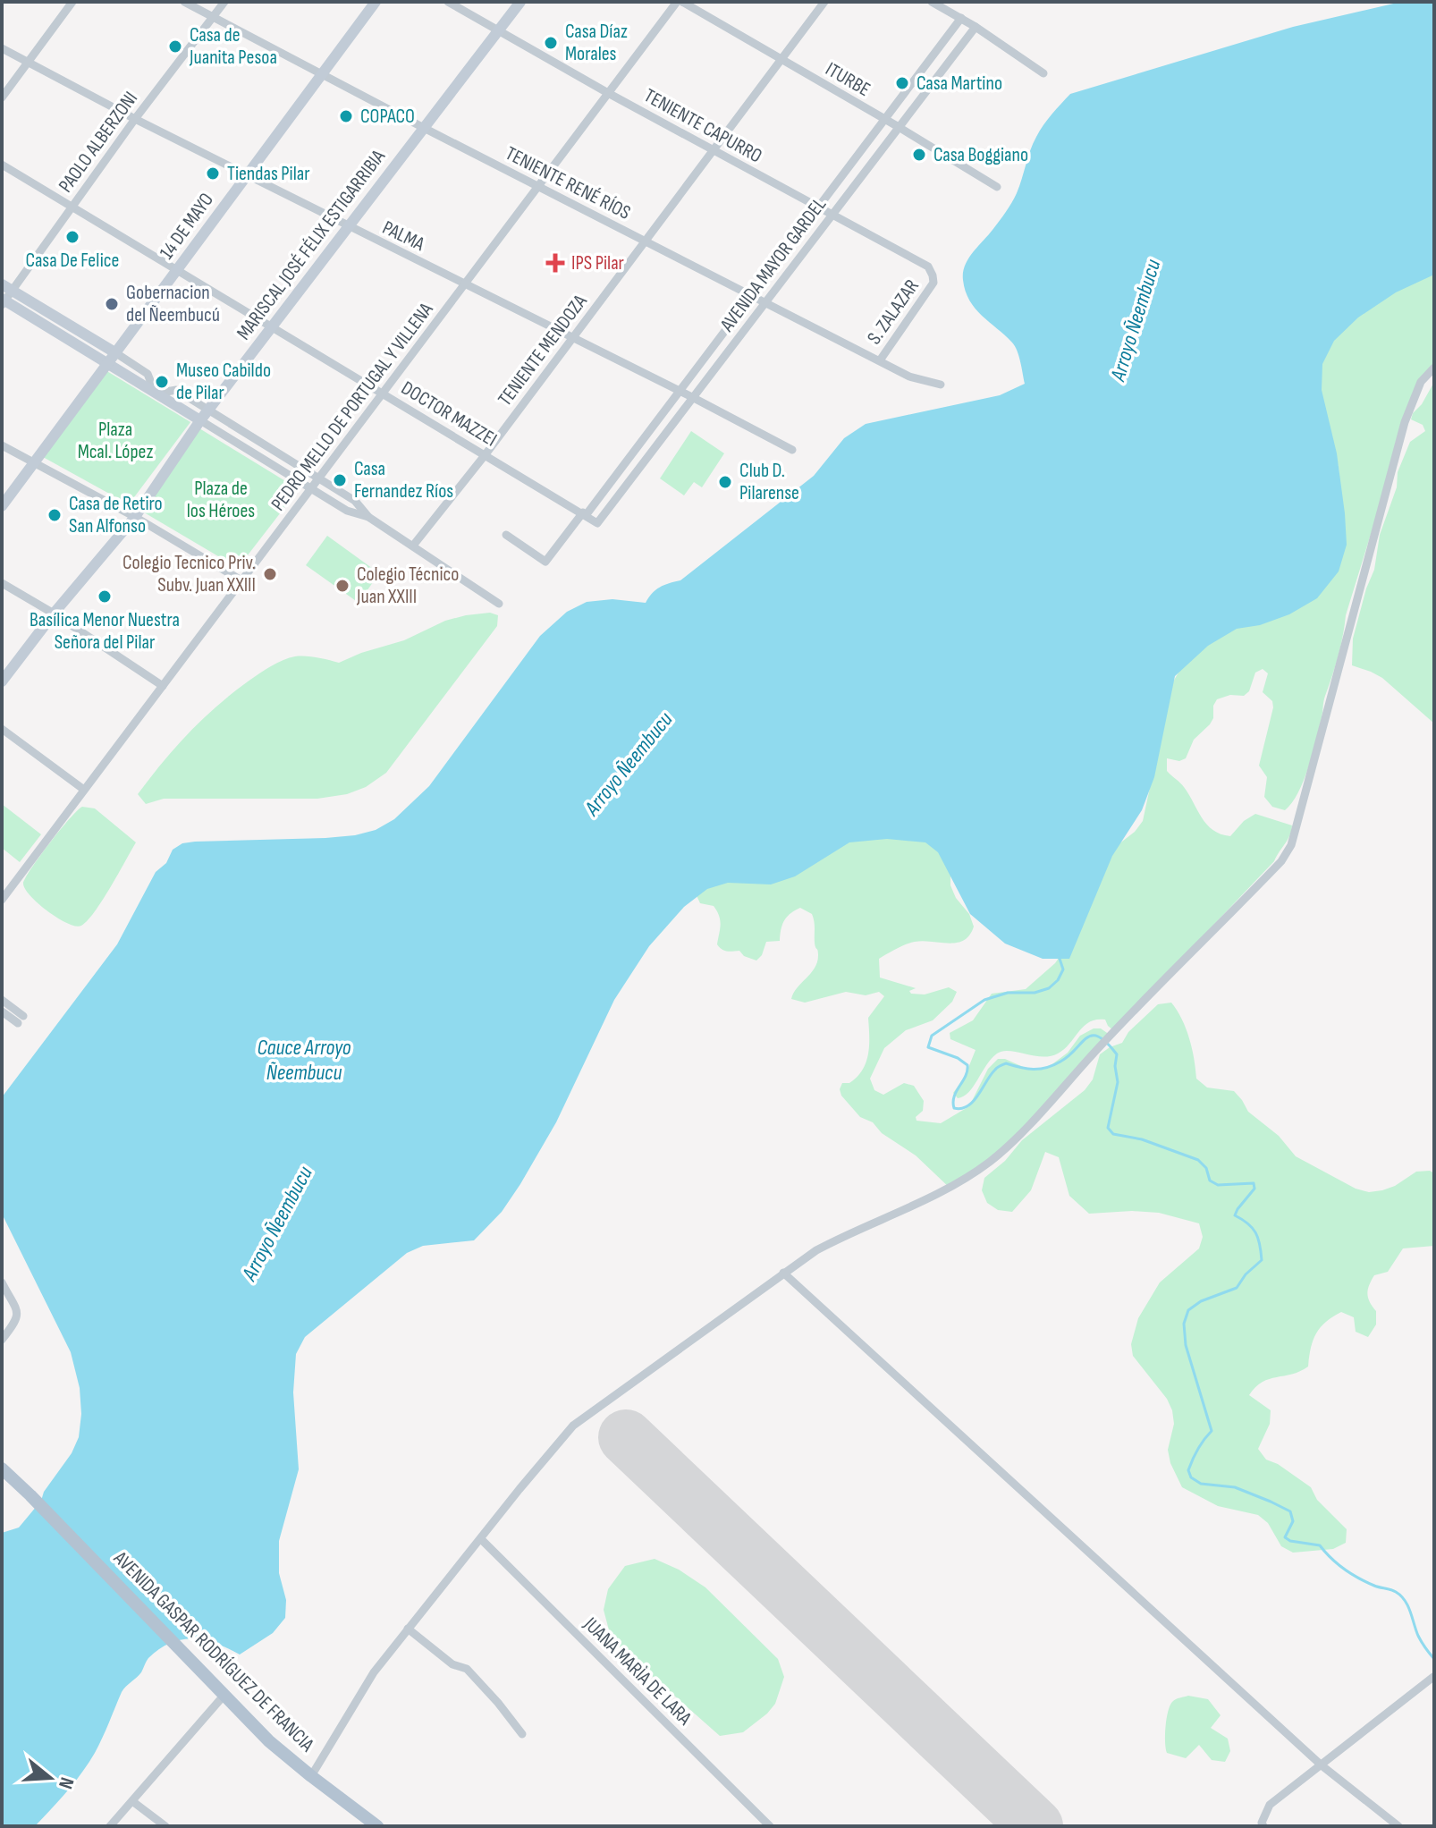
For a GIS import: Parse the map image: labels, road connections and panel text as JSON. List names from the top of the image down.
{
  "streets": {
    "main road": ["14 DE MAYO", "MARISCAL JOSÉ FÉLIX ESTIGARRIBIA", "AVENIDA GASPAR RODRÍGUEZ DE FRANCIA"],
    "street": [
      "ITURBE",
      "TENIENTE CAPURRO",
      "PAOLO ALBERZONI",
      "TENIENTE RENÉ RÍOS",
      "PALMA",
      "AVENIDA MAYOR GARDEL",
      "S. ZALAZAR",
      "TENIENTE MENDOZA",
      "PEDRO MELLO DE PORTUGAL Y VILLENA",
      "DOCTOR MAZZEI",
      "JUANA MARÌA DE LARA"
    ]
  },
  "crossings": [
    ["ITURBE", "AVENIDA MAYOR GARDEL"],
    ["ITURBE", "TENIENTE MENDOZA"],
    ["TENIENTE CAPURRO", "MARISCAL JOSÉ FÉLIX ESTIGARRIBIA"],
    ["TENIENTE CAPURRO", "AVENIDA MAYOR GARDEL"],
    ["TENIENTE CAPURRO", "S. ZALAZAR"],
    ["TENIENTE CAPURRO", "TENIENTE MENDOZA"],
    ["TENIENTE CAPURRO", "PEDRO MELLO DE PORTUGAL Y VILLENA"],
    ["PAOLO ALBERZONI", "TENIENTE RENÉ RÍOS"],
    ["PAOLO ALBERZONI", "PALMA"],
    ["PAOLO ALBERZONI", "DOCTOR MAZZEI"],
    ["TENIENTE RENÉ RÍOS", "14 DE MAYO"],
    ["TENIENTE RENÉ RÍOS", "MARISCAL JOSÉ FÉLIX ESTIGARRIBIA"],
    ["TENIENTE RENÉ RÍOS", "AVENIDA MAYOR GARDEL"],
    ["TENIENTE RENÉ RÍOS", "S. ZALAZAR"],
    ["TENIENTE RENÉ RÍOS", "TENIENTE MENDOZA"],
    ["TENIENTE RENÉ RÍOS", "PEDRO MELLO DE PORTUGAL Y VILLENA"],
    ["14 DE MAYO", "PALMA"],
    ["14 DE MAYO", "DOCTOR MAZZEI"],
    ["PALMA", "MARISCAL JOSÉ FÉLIX ESTIGARRIBIA"],
    ["PALMA", "AVENIDA MAYOR GARDEL"],
    ["PALMA", "TENIENTE MENDOZA"],
    ["PALMA", "PEDRO MELLO DE PORTUGAL Y VILLENA"],
    ["MARISCAL JOSÉ FÉLIX ESTIGARRIBIA", "DOCTOR MAZZEI"],
    ["AVENIDA MAYOR GARDEL", "DOCTOR MAZZEI"],
    ["TENIENTE MENDOZA", "DOCTOR MAZZEI"],
    ["PEDRO MELLO DE PORTUGAL Y VILLENA", "DOCTOR MAZZEI"]
  ],
  "water": ["Arroyo Ñeembucu", "Cauce Arroyo Ñeembucu"],
  "parks": ["Plaza Mcal. López", "Plaza de los Héroes"],
  "places": {
    "other": [
      "Casa Díaz Morales",
      "Casa de Juanita Pesoa",
      "Casa Martino",
      "COPACO",
      "Casa Boggiano",
      "Tiendas Pilar",
      "Casa De Felice",
      "Gobernacion del Ñeembucú",
      "Museo Cabildo de Pilar",
      "Casa Fernandez Ríos",
      "Club D. Pilarense",
      "Casa de Retiro San Alfonso",
      "Colegio Tecnico Priv. Subv. Juan XXIII",
      "Colegio Técnico Juan XXIII",
      "Basílica Menor Nuestra Señora del Pilar"
    ],
    "health": ["IPS Pilar"]
  },
  "north": "right"
}
